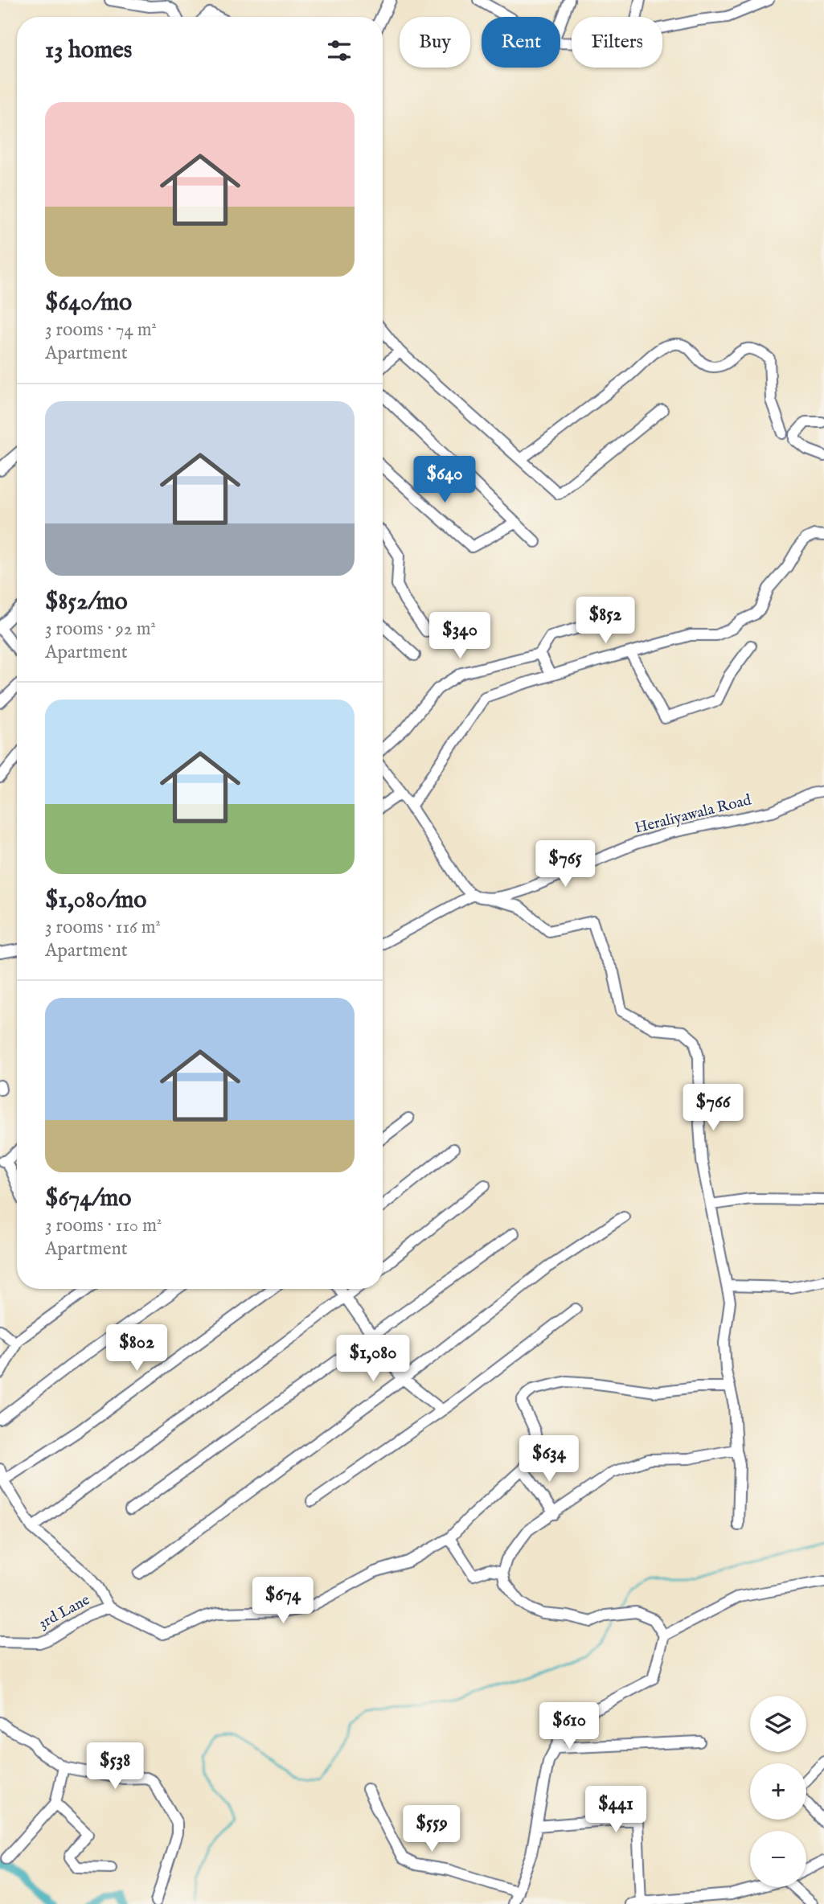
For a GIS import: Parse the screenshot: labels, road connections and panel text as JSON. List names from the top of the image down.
{
  "streets": {
    "street": ["Heraliyawala Road", "3rd Lane"]
  },
  "page": {
    "chip": ["Buy", "Rent", "Filters"],
    "heading": "13 homes",
    "list": [
      {
        "name": "$640/mo",
        "note": "3 rooms · 74 m² · Apartment"
      },
      {
        "name": "$852/mo",
        "note": "3 rooms · 92 m² · Apartment"
      },
      {
        "name": "$1,080/mo",
        "note": "3 rooms · 116 m² · Apartment"
      },
      {
        "name": "$674/mo",
        "note": "3 rooms · 110 m² · Apartment"
      }
    ],
    "price": [
      "$640",
      "$852",
      "$340",
      "$765",
      "$766",
      "$802",
      "$1,080",
      "$634",
      "$674",
      "$610",
      "$538",
      "$441",
      "$559"
    ],
    "map_buttons": ["+", "−"]
  }
}
